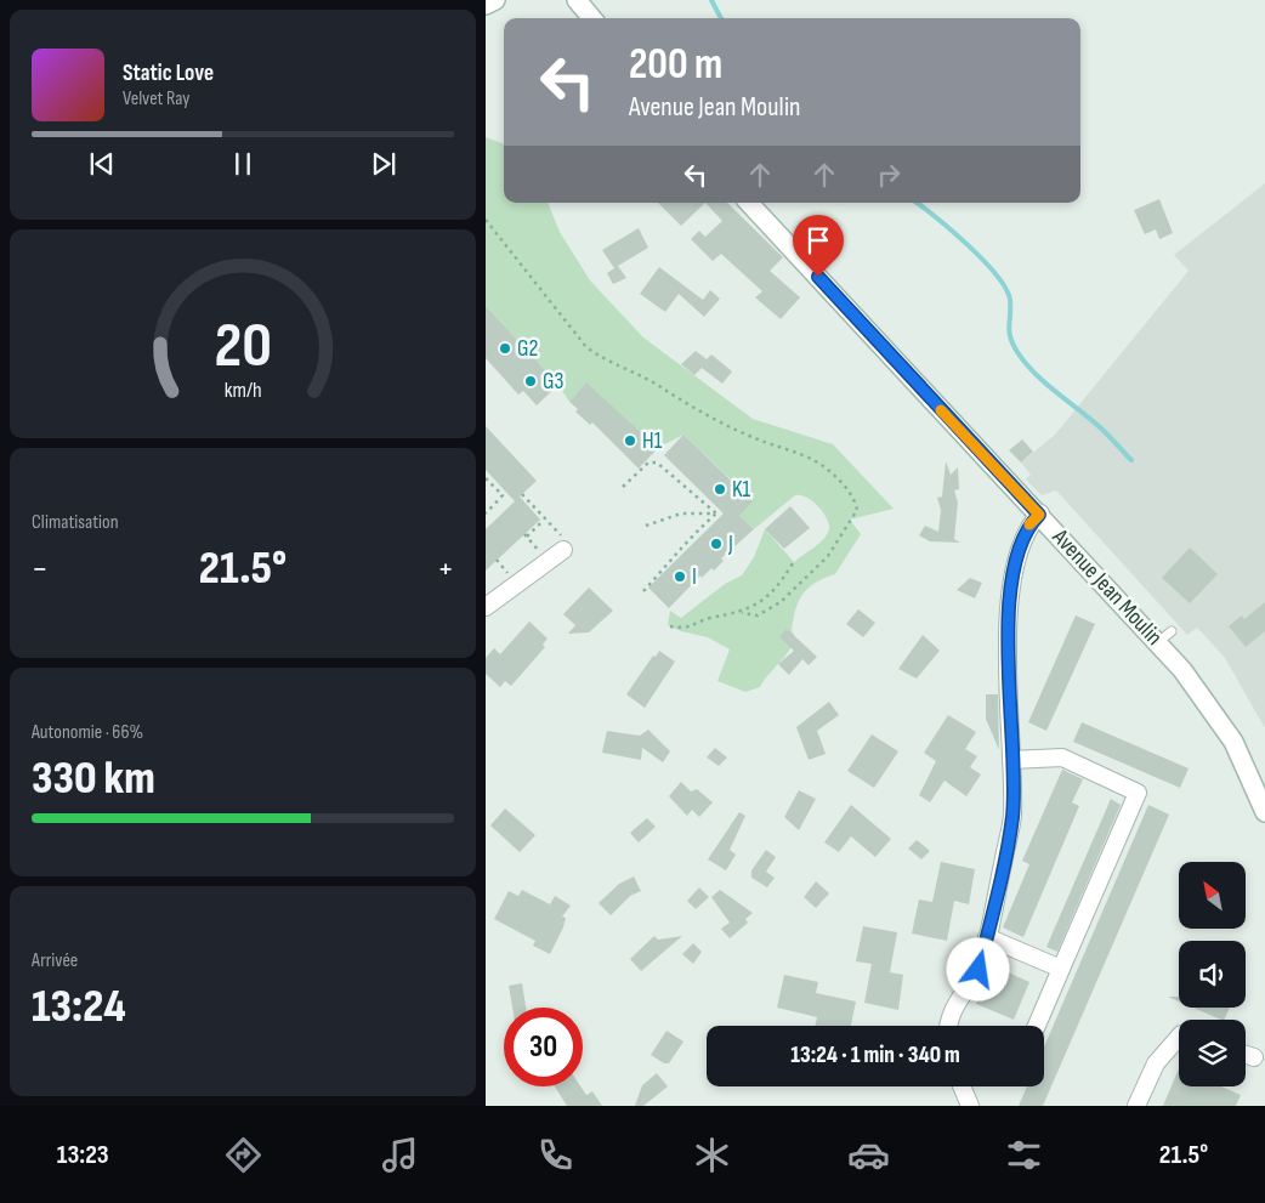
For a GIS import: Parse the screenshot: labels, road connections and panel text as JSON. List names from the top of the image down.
{
  "streets": {
    "main road": ["Avenue Jean Moulin"]
  },
  "places": [
    "G2",
    "G3",
    "H1",
    "K1",
    "J",
    "I"
  ],
  "north": "top left",
  "page": {
    "turn": ["200 m", "Avenue Jean Moulin"],
    "song": ["Static Love", "Velvet Ray"],
    "tile": [
      "Climatisation",
      ["Autonomie · 66%", "330 km"],
      ["Arrivée", "13:24"]
    ],
    "heat": ["−", "21.5°", "+"],
    "limit": "30",
    "trip": "13:24 · 1 min · 340 m",
    "tabs": ["13:23", "21.5°"],
    "gauge": ["20", "km/h"]
  }
}
